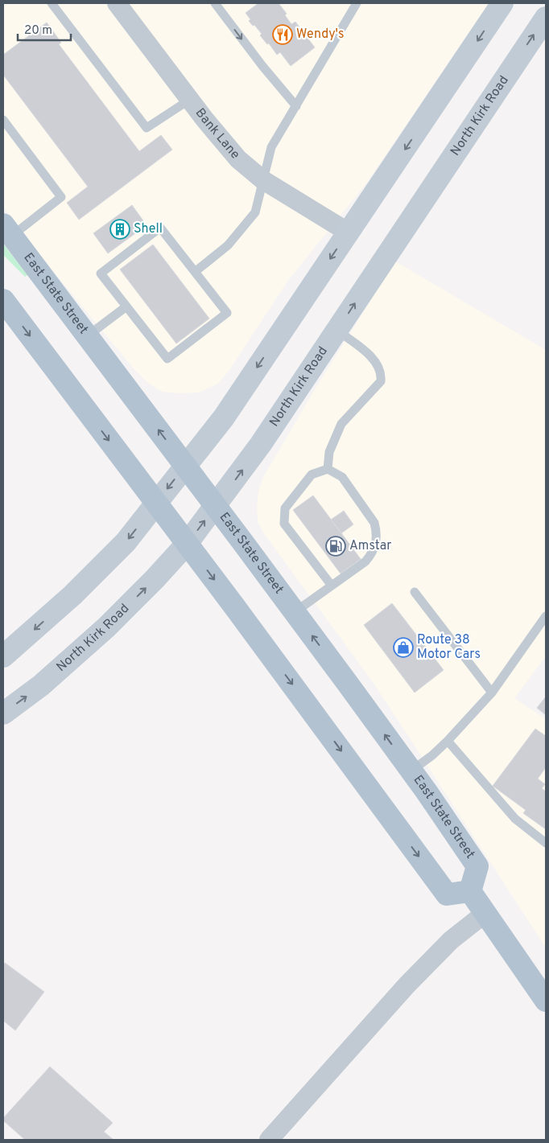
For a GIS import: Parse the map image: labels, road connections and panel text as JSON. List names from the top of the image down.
{
  "streets": {
    "main road": ["North Kirk Road", "East State Street"],
    "street": ["Bank Lane"]
  },
  "crossings": [
    ["North Kirk Road", "East State Street"]
  ],
  "places": {
    "restaurant": ["Wendy's"],
    "building": ["Shell"],
    "fuel station": ["Amstar"],
    "shop": ["Route 38 Motor Cars"]
  },
  "scale_bar": "20 m"
}
